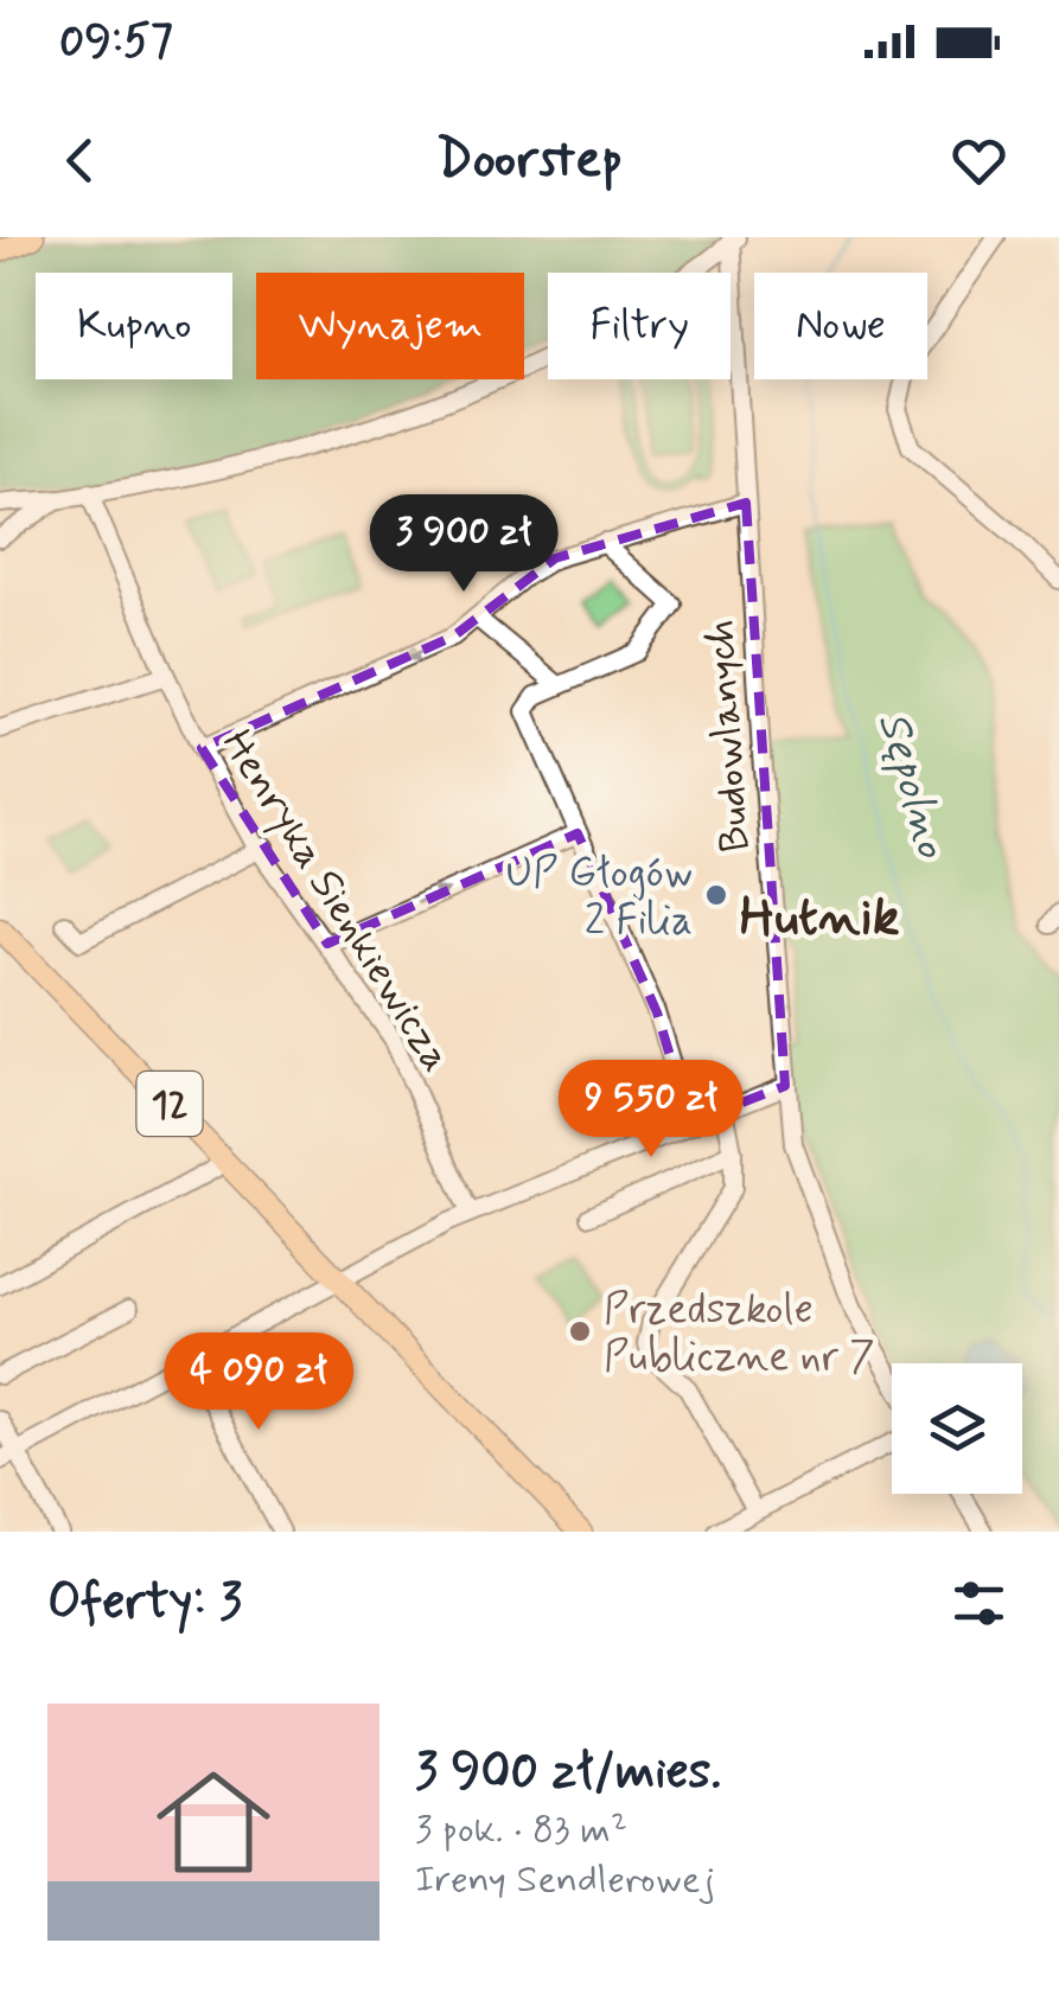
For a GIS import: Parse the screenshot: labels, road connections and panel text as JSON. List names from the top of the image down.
{
  "streets": {
    "main road": ["12"],
    "street": ["Budowlanych", "Henryka Sienkiewicza"]
  },
  "districts": ["Hutnik"],
  "water": ["Sępolno"],
  "places": ["UP Głogów 2 Filia", "Przedszkole Publiczne nr 7"],
  "page": {
    "status": "09:57",
    "header": "Doorstep",
    "chip": [
      "Kupno",
      "Wynajem",
      "Filtry",
      "Nowe"
    ],
    "price": ["3 900 zł", "9 550 zł", "4 090 zł"],
    "heading": "Oferty: 3",
    "list": [
      {
        "name": "3 900 zł/mies.",
        "note": "3 pok. · 83 m² · Ireny Sendlerowej"
      }
    ]
  }
}
